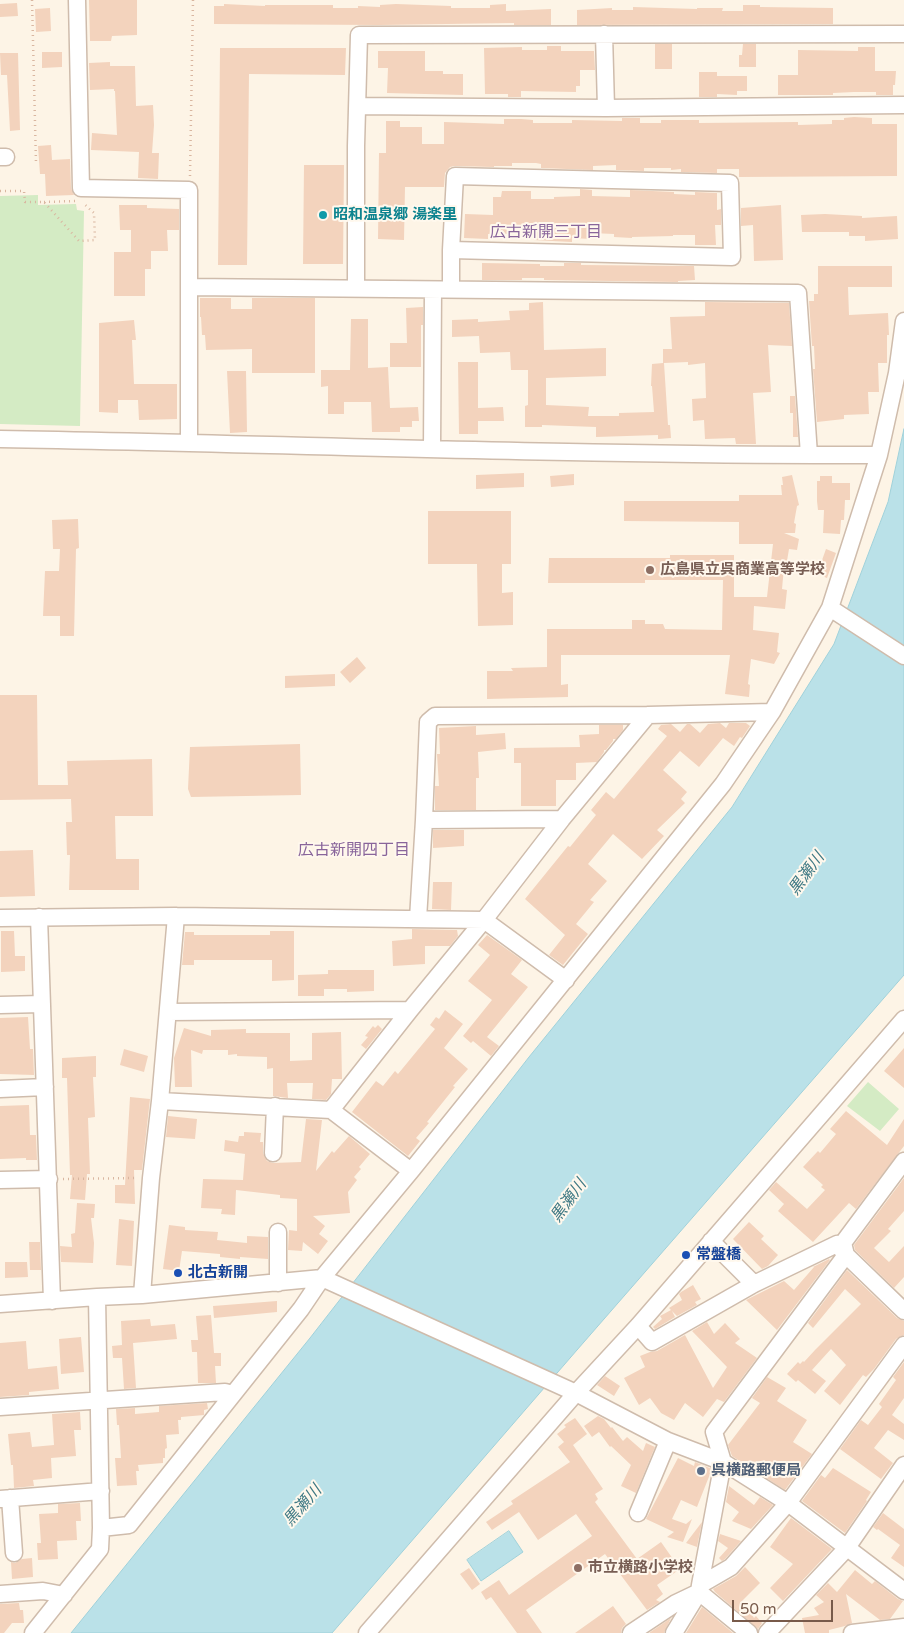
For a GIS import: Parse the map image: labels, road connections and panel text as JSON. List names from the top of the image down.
{
  "districts": ["広古新開三丁目", "広古新開四丁目"],
  "water": ["黒瀬川"],
  "places": [
    "昭和温泉郷 湯楽里",
    "広島県立呉商業高等学校",
    "常盤橋",
    "北古新開",
    "呉横路郵便局",
    "市立横路小学校"
  ],
  "scale_bar": "50 m"
}
